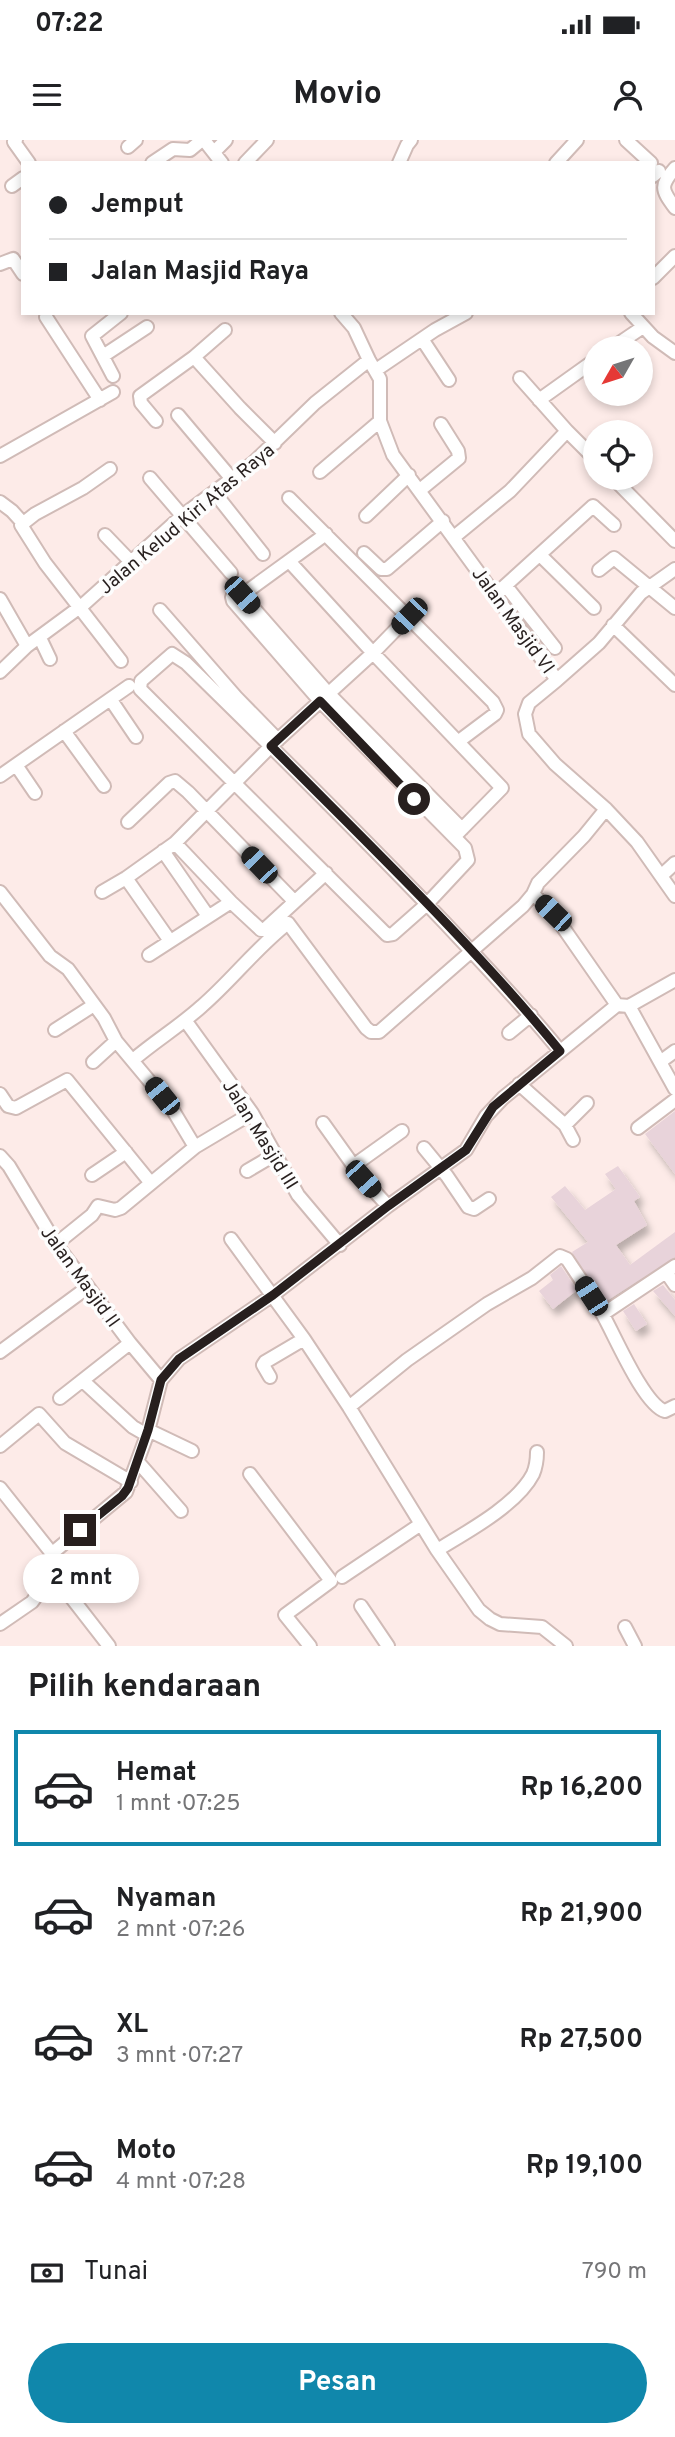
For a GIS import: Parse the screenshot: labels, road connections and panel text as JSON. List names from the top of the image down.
{
  "streets": {
    "street": [
      "Jalan Kelud Kiri Atas Raya",
      "Jalan Masjid VI",
      "Jalan Masjid III",
      "Jalan Masjid II"
    ]
  },
  "crossings": [
    ["Jalan Kelud Kiri Atas Raya", "Jalan Masjid VI"]
  ],
  "north": "bottom left",
  "page": {
    "status": "07:22",
    "header": "Movio",
    "banner": ["Jemput", "Jalan Masjid Raya"],
    "bubble": "2 mnt",
    "heading": "Pilih kendaraan",
    "list": [
      {
        "name": "Hemat",
        "note": "1 mnt · 07:25",
        "value": "Rp 16,200"
      },
      {
        "name": "Nyaman",
        "note": "2 mnt · 07:26",
        "value": "Rp 21,900"
      },
      {
        "name": "XL",
        "note": "3 mnt · 07:27",
        "value": "Rp 27,500"
      },
      {
        "name": "Moto",
        "note": "4 mnt · 07:28",
        "value": "Rp 19,100"
      }
    ],
    "pay": ["Tunai", "790 m"],
    "buttons": "Pesan"
  }
}
